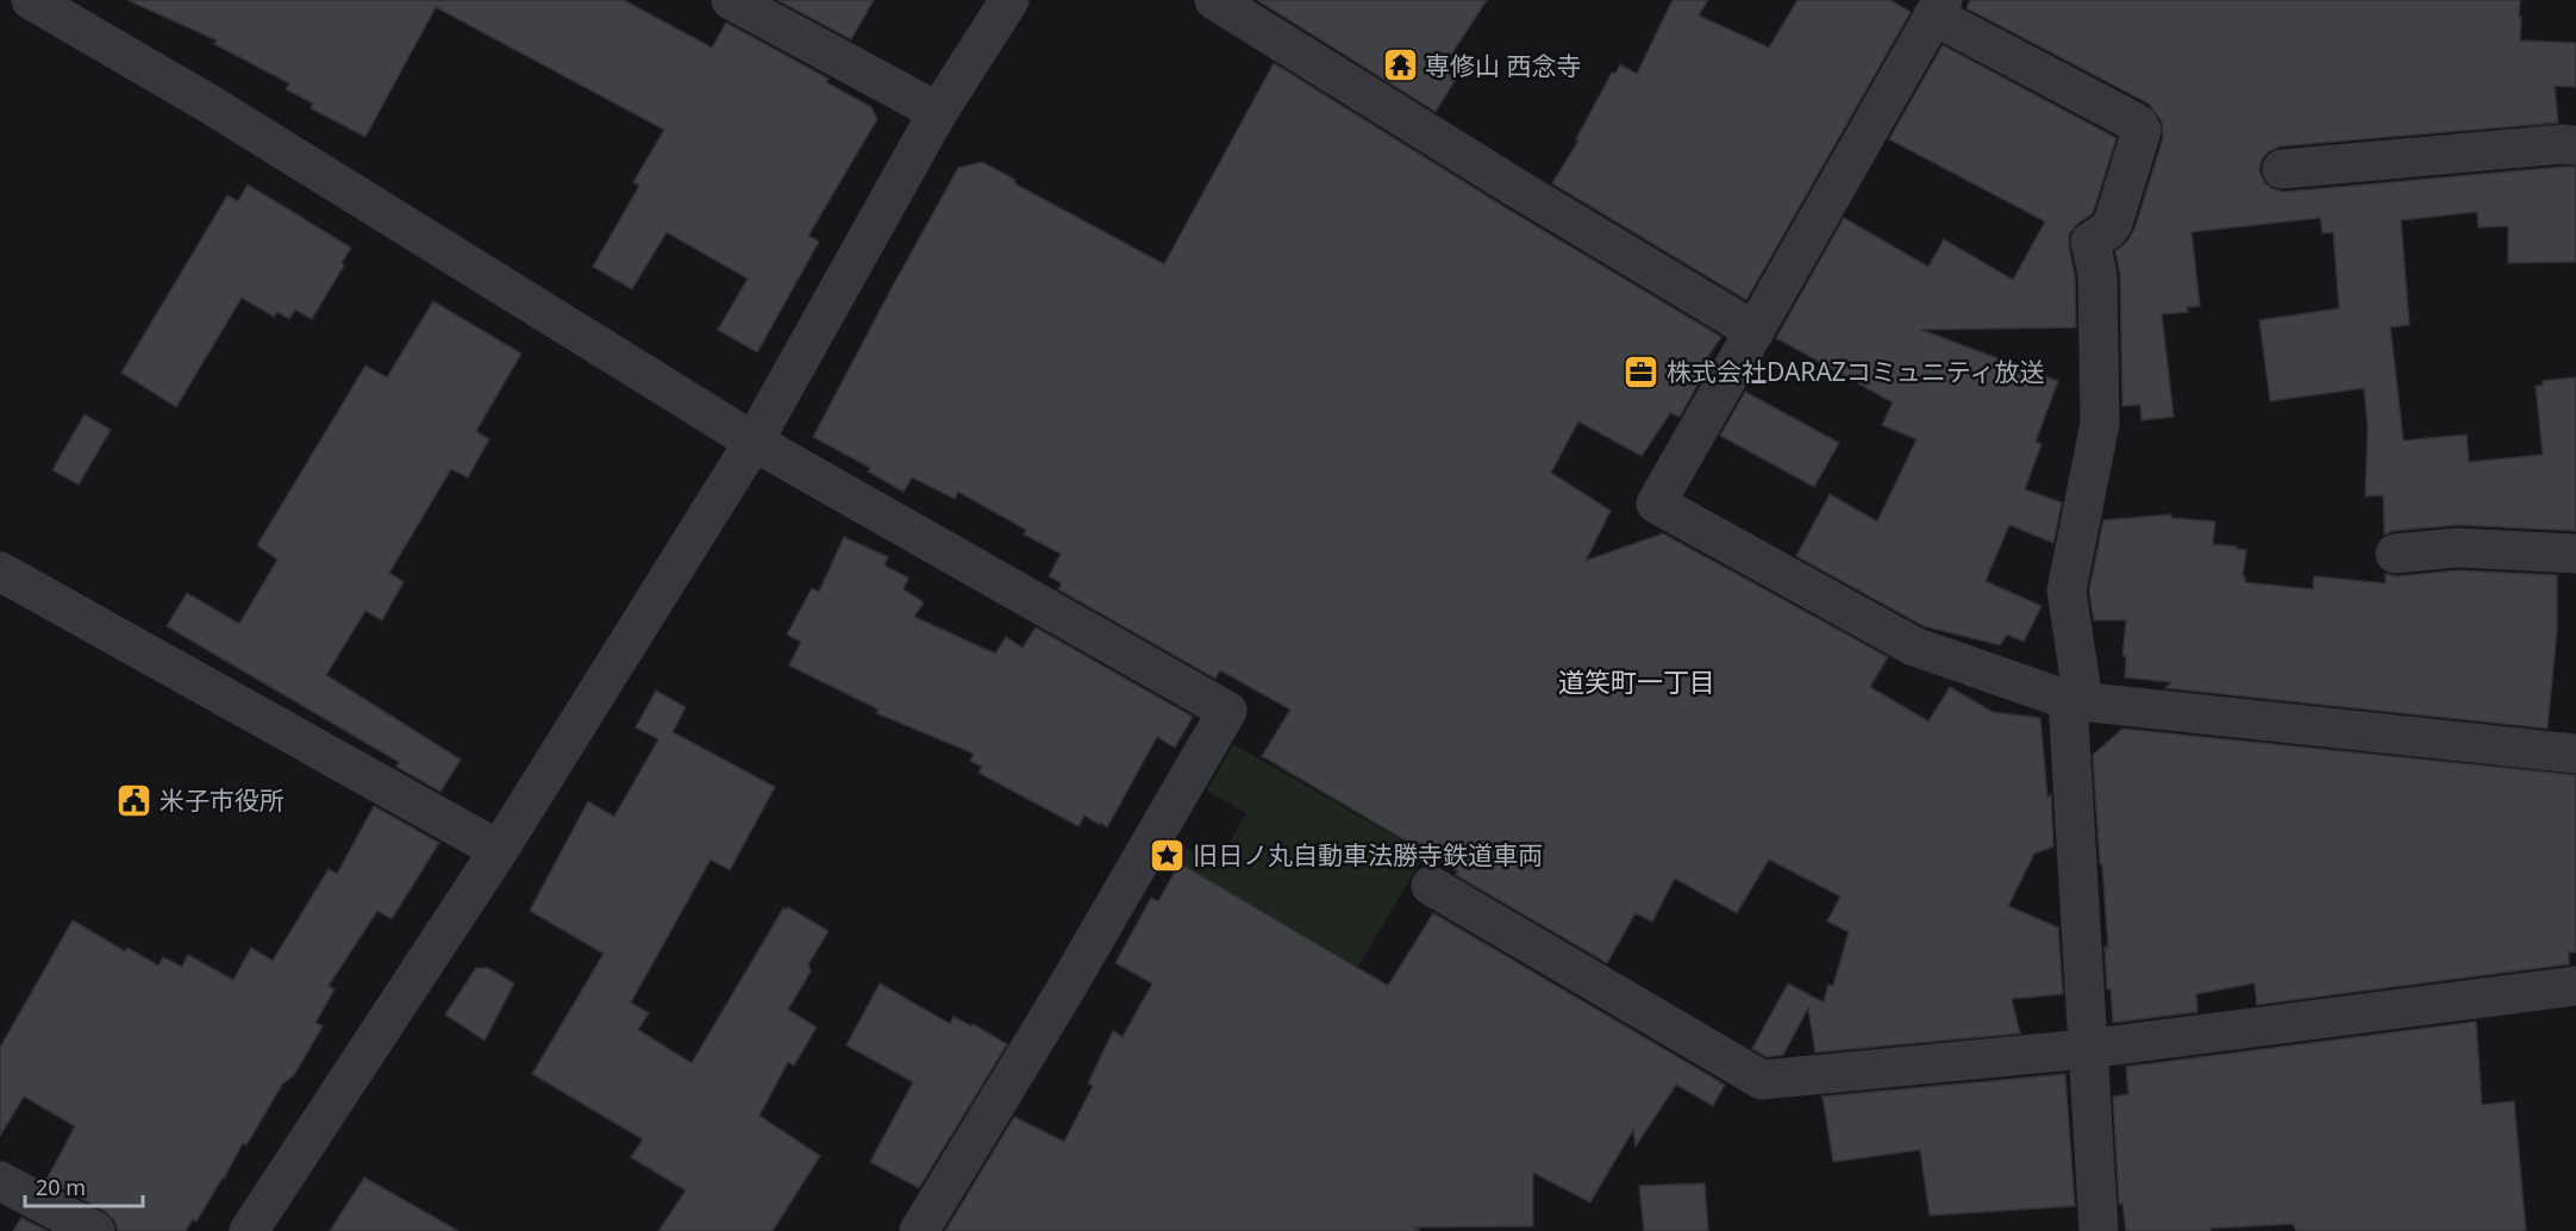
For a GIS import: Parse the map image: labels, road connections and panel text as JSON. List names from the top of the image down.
{
  "districts": ["道笑町一丁目"],
  "places": {
    "temple": ["専修山 西念寺"],
    "office": ["株式会社DARAZコミュニティ放送"],
    "public building": ["米子市役所"],
    "place": ["旧日ノ丸自動車法勝寺鉄道車両"]
  },
  "scale_bar": "20 m"
}
